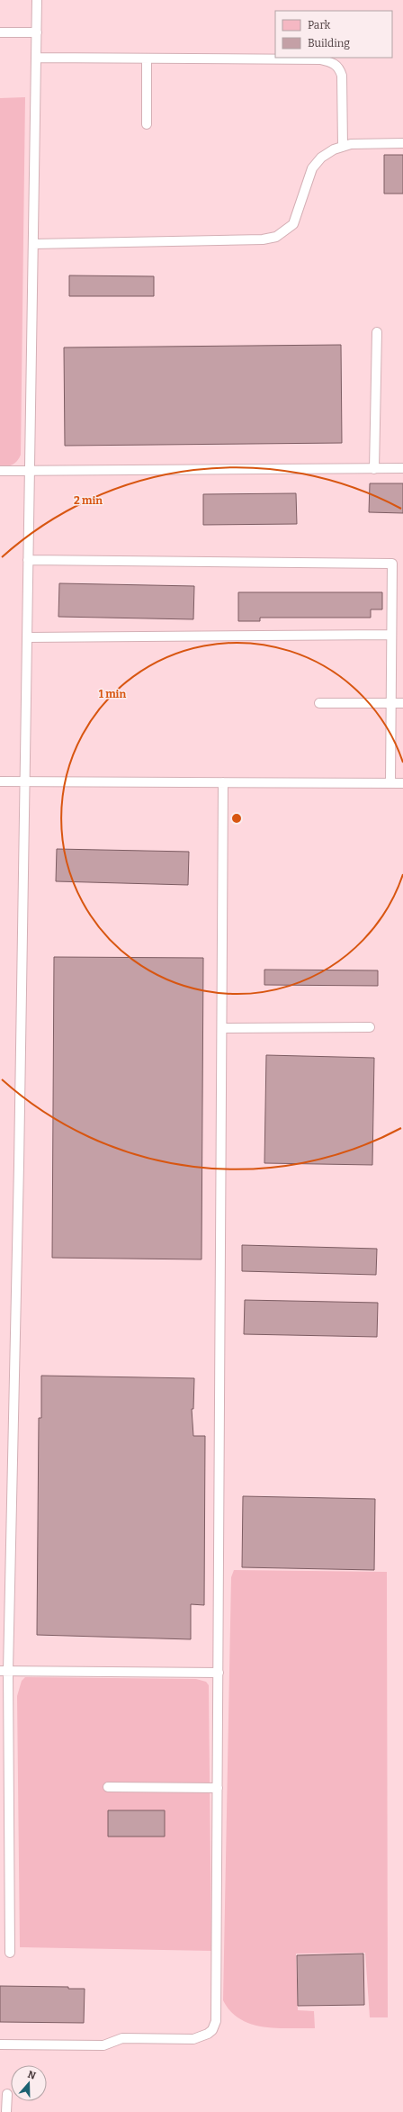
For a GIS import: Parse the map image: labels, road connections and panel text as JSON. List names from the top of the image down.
{
  "legend": ["Park", "Building"],
  "north": "top",
  "rings": ["2 min", "1 min"]
}
